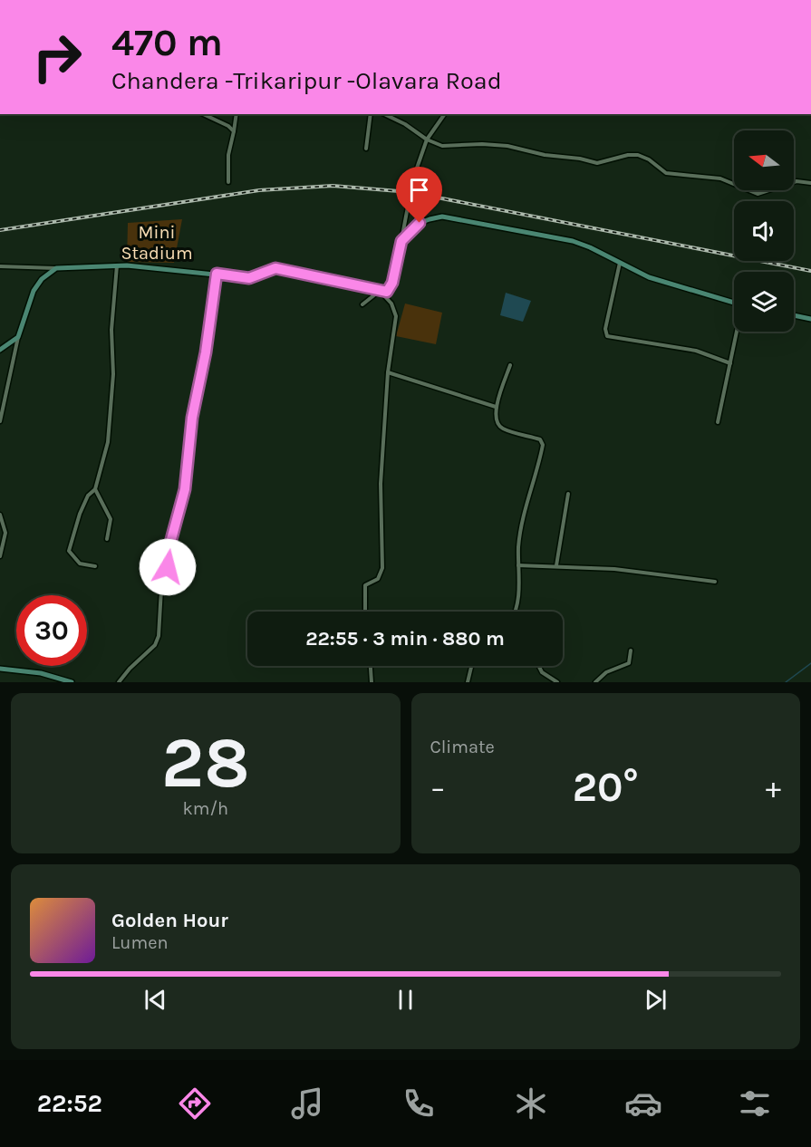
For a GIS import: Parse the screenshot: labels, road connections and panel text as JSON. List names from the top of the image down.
{
  "parks": ["Mini Stadium"],
  "north": "left",
  "page": {
    "turn": ["470 m", "Chandera -Trikaripur -Olavara Road"],
    "limit": "30",
    "trip": "22:55 · 3 min · 880 m",
    "tile": [
      ["28", "km/h"],
      "Climate"
    ],
    "heat": ["−", "20°", "+"],
    "song": ["Golden Hour", "Lumen"],
    "tabs": "22:52"
  }
}
